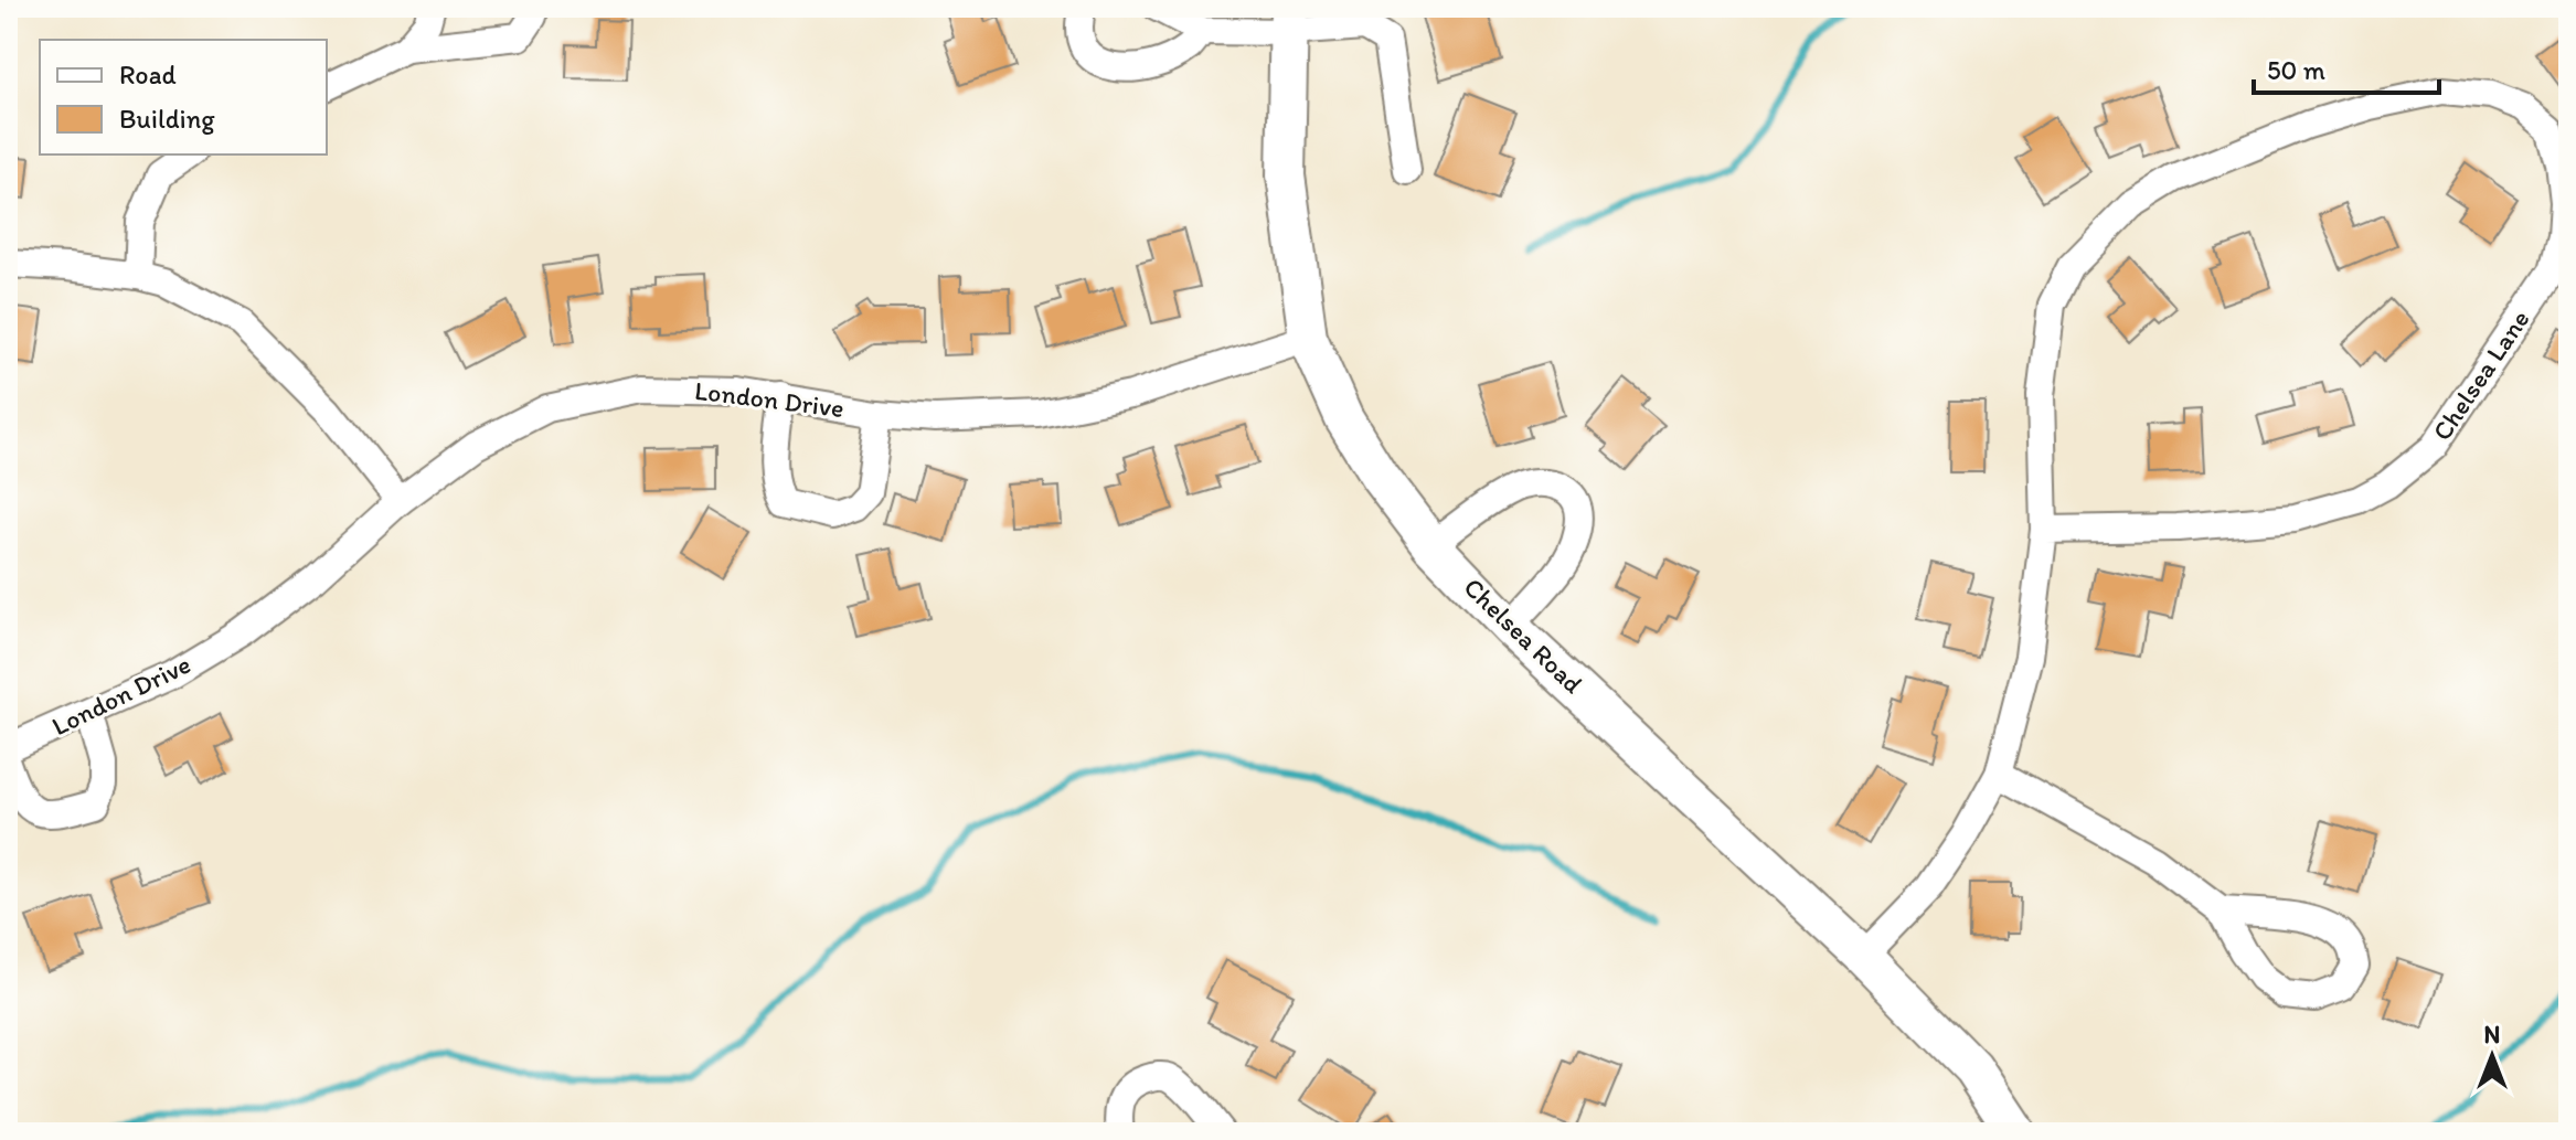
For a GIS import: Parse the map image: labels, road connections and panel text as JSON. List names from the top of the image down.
{
  "streets": {
    "street": ["Chelsea Lane", "London Drive", "Chelsea Road"]
  },
  "crossings": [
    ["Chelsea Lane", "Chelsea Road"],
    ["London Drive", "Chelsea Road"]
  ],
  "legend": ["Road", "Building"],
  "scale_bar": "50 m",
  "north": "top"
}
